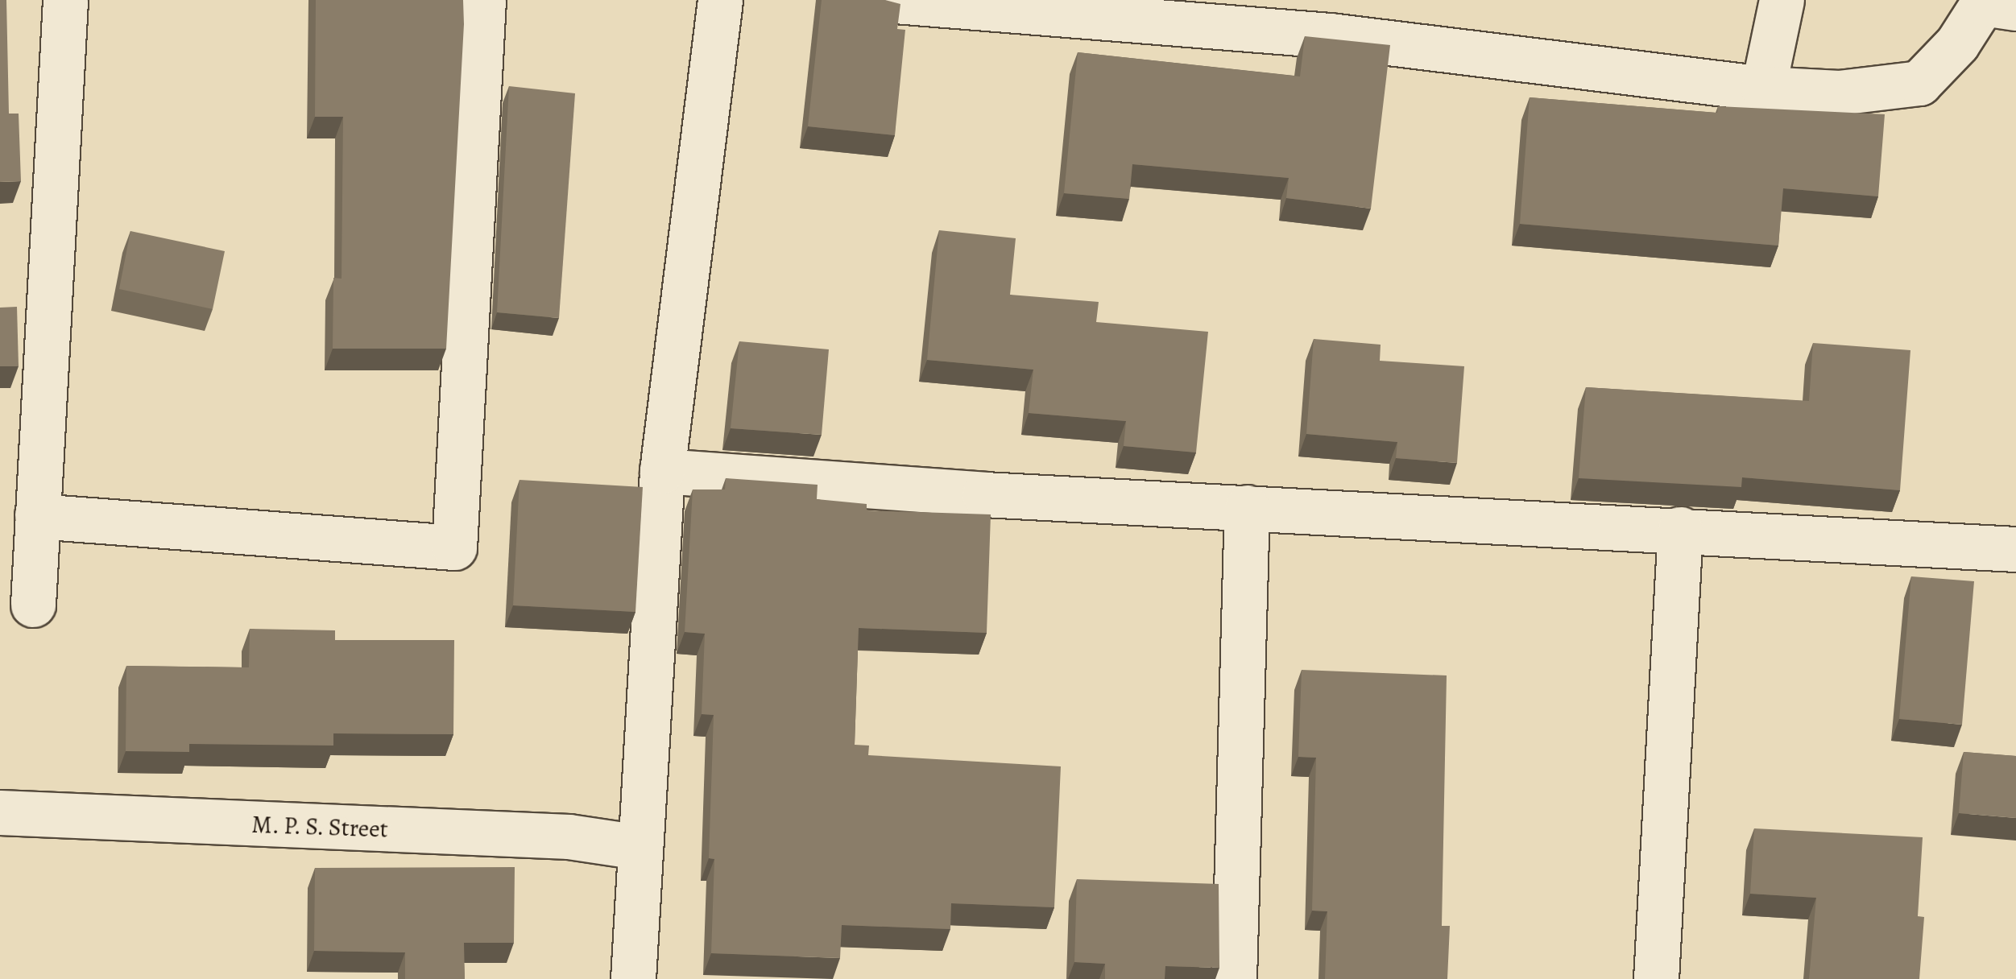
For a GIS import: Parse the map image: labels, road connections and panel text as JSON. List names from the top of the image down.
{
  "streets": {
    "street": ["M. P. S. Street"]
  }
}
